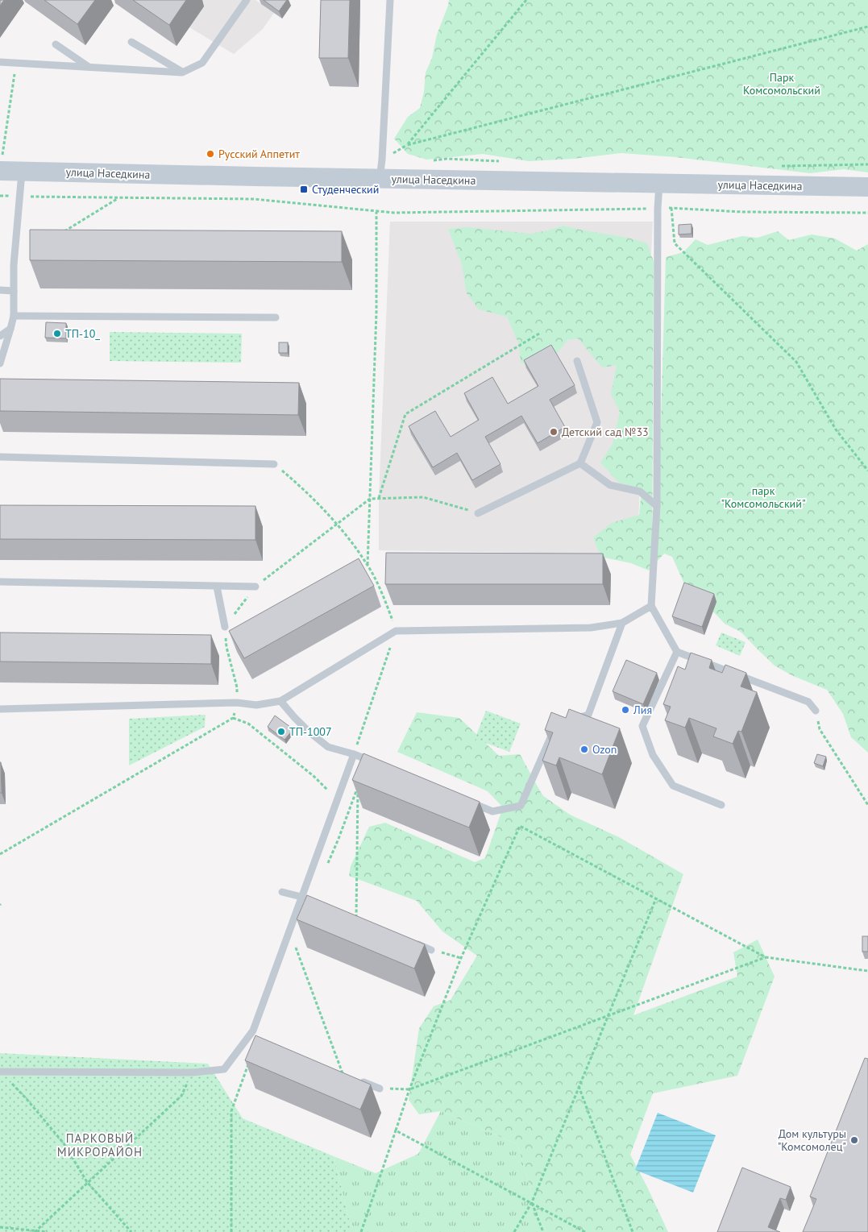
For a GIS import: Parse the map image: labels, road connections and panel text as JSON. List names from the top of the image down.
{
  "streets": {
    "main road": ["улица Наседкина"]
  },
  "districts": ["ПАРКОВЫЙ МИКРОРАЙОН"],
  "parks": ["Парк Комсомольский", "парк \"Комсомольский\""],
  "places": {
    "other": [
      "Русский Аппетит",
      "ТП-10_",
      "Детский сад №33",
      "Лия",
      "ТП-1007",
      "Ozon",
      "Дом культуры \"Комсомолец\""
    ],
    "transit": ["Студенческий"]
  }
}
